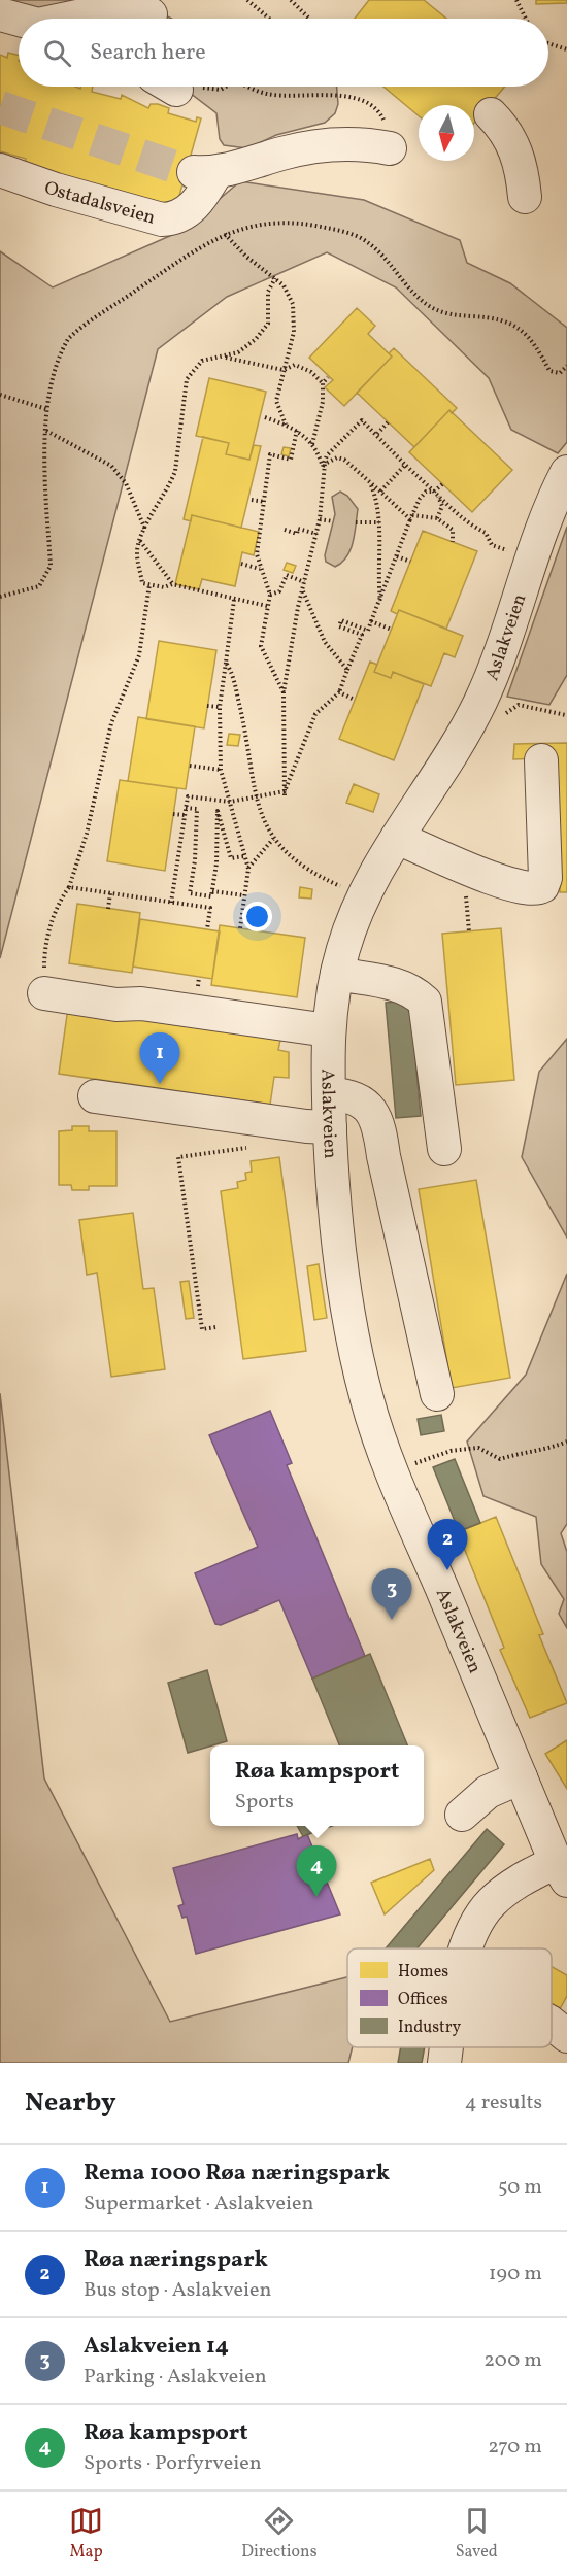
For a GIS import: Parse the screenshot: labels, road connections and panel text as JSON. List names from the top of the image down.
{
  "streets": {
    "street": ["Ostadalsveien", "Aslakveien"]
  },
  "legend": ["Homes", "Offices", "Industry"],
  "north": "bottom",
  "page": {
    "search": "Search here",
    "pins": [
      "1",
      "2",
      "3",
      "4"
    ],
    "popup": ["Røa kampsport", "Sports"],
    "heading": ["Nearby", "4 results"],
    "list": [
      {
        "mark": "1",
        "name": "Rema 1000 Røa næringspark",
        "note": "Supermarket · Aslakveien",
        "value": "50 m"
      },
      {
        "mark": "2",
        "name": "Røa næringspark",
        "note": "Bus stop · Aslakveien",
        "value": "190 m"
      },
      {
        "mark": "3",
        "name": "Aslakveien 14",
        "note": "Parking · Aslakveien",
        "value": "200 m"
      },
      {
        "mark": "4",
        "name": "Røa kampsport",
        "note": "Sports · Porfyrveien",
        "value": "270 m"
      }
    ],
    "nav": ["Map", "Directions", "Saved"]
  }
}
